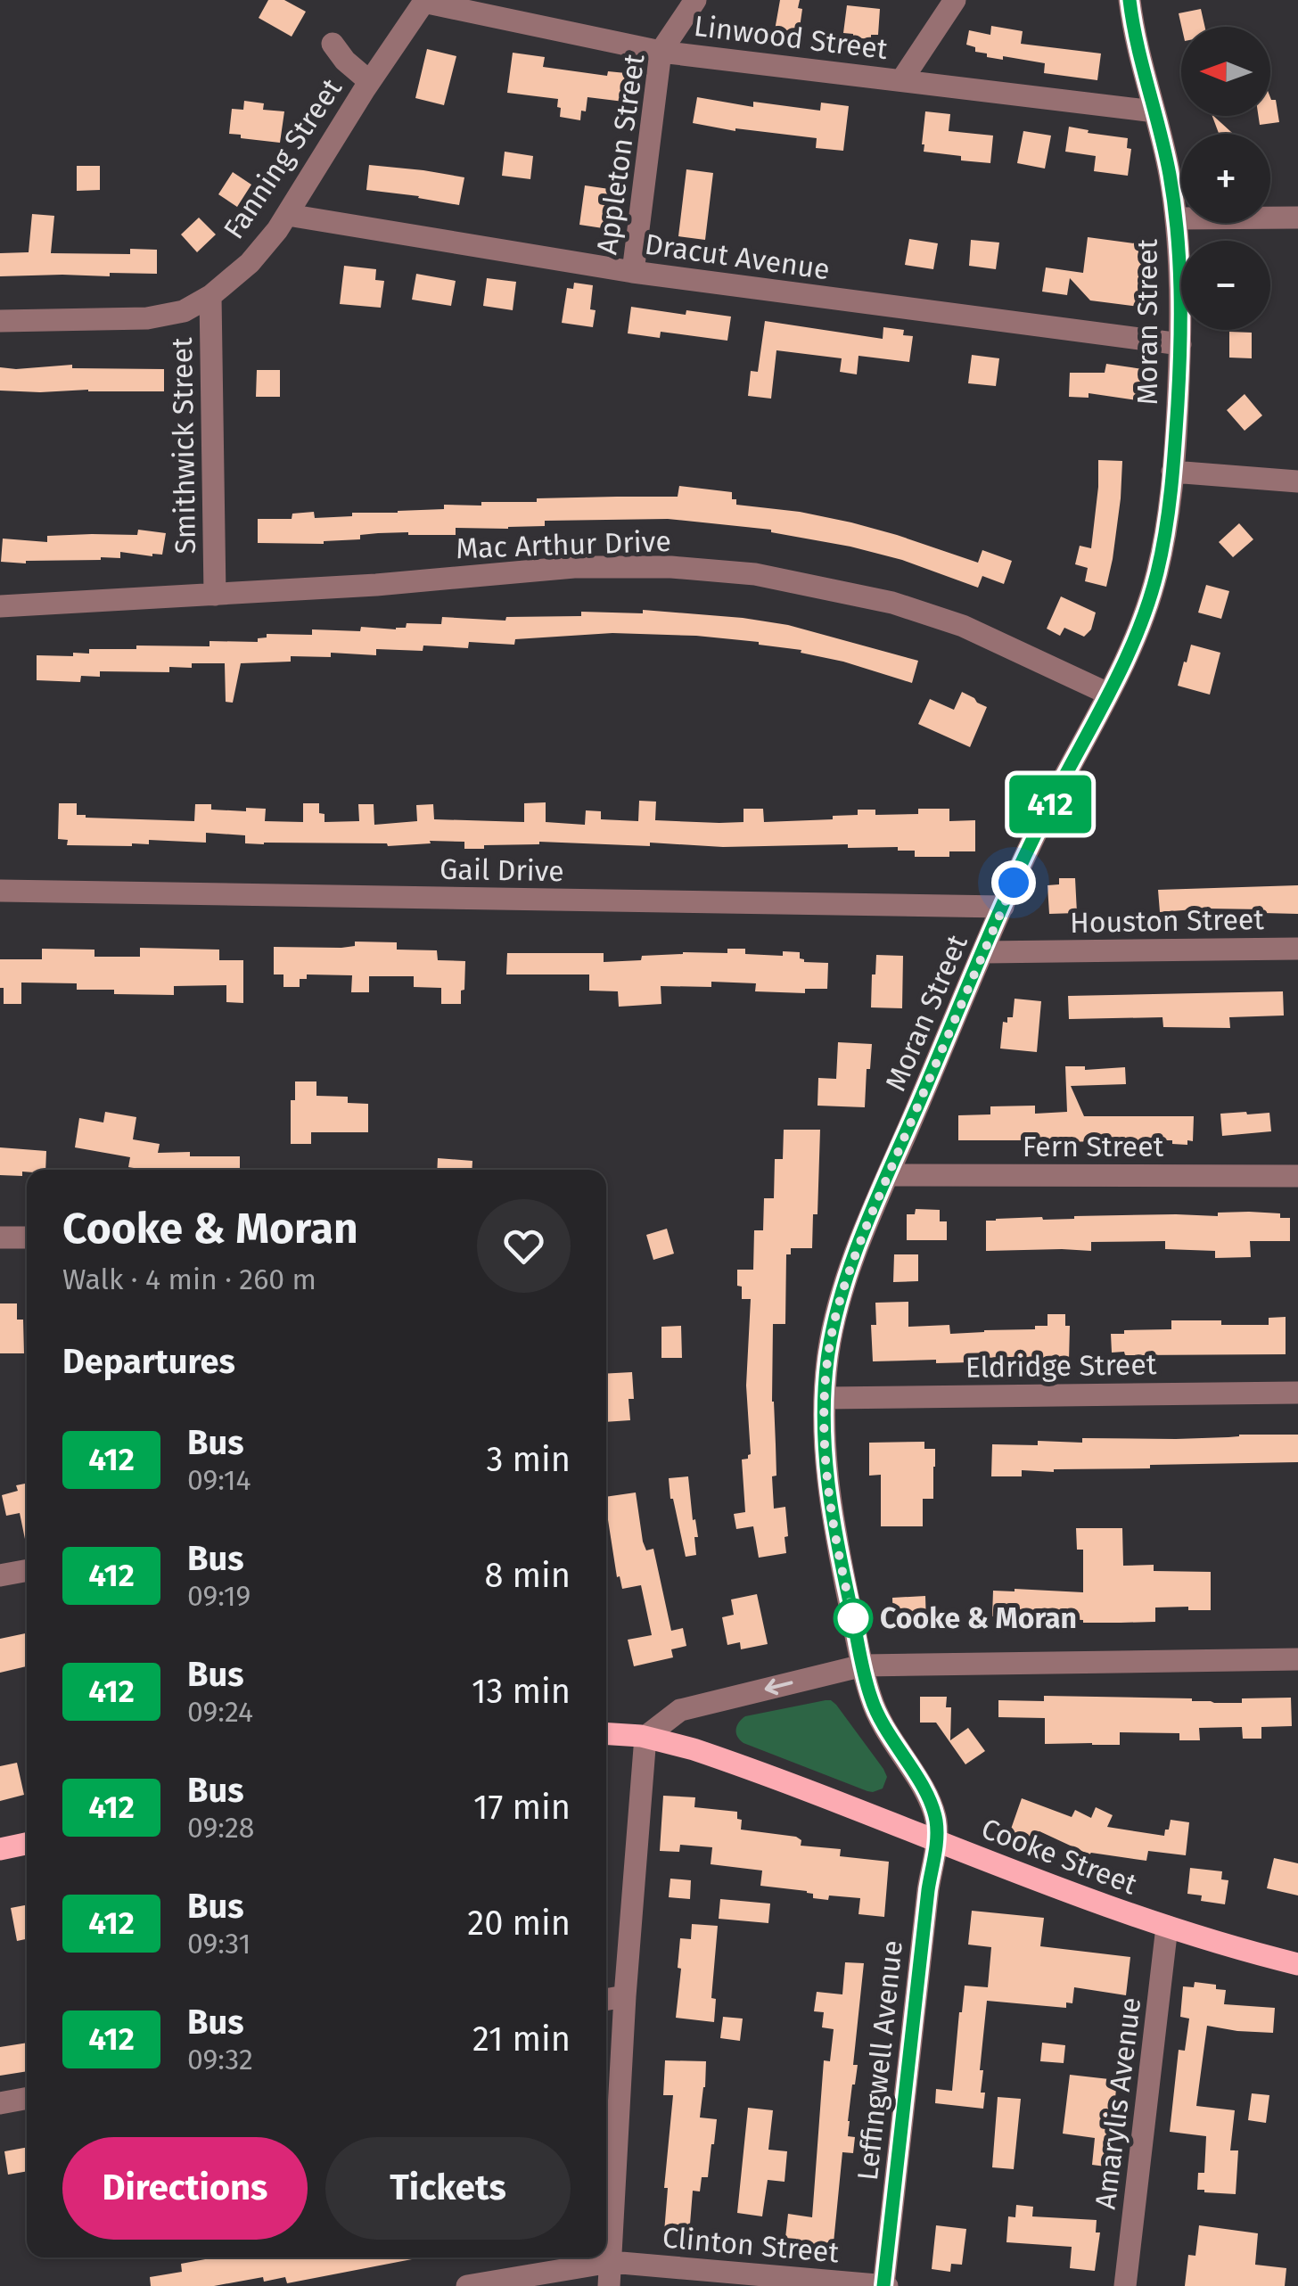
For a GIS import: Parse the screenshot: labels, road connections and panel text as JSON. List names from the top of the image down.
{
  "streets": {
    "main road": ["Cooke Street"],
    "street": [
      "Linwood Street",
      "Appleton Street",
      "Fanning Street",
      "Dracut Avenue",
      "Moran Street",
      "Smithwick Street",
      "Mac Arthur Drive",
      "Gail Drive",
      "Houston Street",
      "Fern Street",
      "Eldridge Street",
      "Leffingwell Avenue",
      "Amarylis Avenue",
      "Clinton Street"
    ]
  },
  "crossings": [
    ["Linwood Street", "Appleton Street"],
    ["Linwood Street", "Fanning Street"],
    ["Linwood Street", "Moran Street"],
    ["Appleton Street", "Dracut Avenue"],
    ["Fanning Street", "Dracut Avenue"],
    ["Fanning Street", "Smithwick Street"],
    ["Dracut Avenue", "Moran Street"],
    ["Moran Street", "Mac Arthur Drive"],
    ["Moran Street", "Gail Drive"],
    ["Moran Street", "Houston Street"],
    ["Moran Street", "Fern Street"],
    ["Moran Street", "Eldridge Street"],
    ["Moran Street", "Cooke Street"],
    ["Moran Street", "Leffingwell Avenue"],
    ["Smithwick Street", "Mac Arthur Drive"],
    ["Cooke Street", "Leffingwell Avenue"],
    ["Cooke Street", "Amarylis Avenue"],
    ["Leffingwell Avenue", "Clinton Street"]
  ],
  "places": ["Cooke & Moran"],
  "lines": ["bus line 412"],
  "north": "left",
  "page": {
    "on_map": "412",
    "map_buttons": ["+", "−"],
    "heading": [
      ["Cooke & Moran", "Walk · 4 min · 260 m"],
      "Departures"
    ],
    "list": [
      {
        "mark": "412",
        "name": "Bus",
        "note": "09:14",
        "value": "3 min"
      },
      {
        "mark": "412",
        "name": "Bus",
        "note": "09:19",
        "value": "8 min"
      },
      {
        "mark": "412",
        "name": "Bus",
        "note": "09:24",
        "value": "13 min"
      },
      {
        "mark": "412",
        "name": "Bus",
        "note": "09:28",
        "value": "17 min"
      },
      {
        "mark": "412",
        "name": "Bus",
        "note": "09:31",
        "value": "20 min"
      },
      {
        "mark": "412",
        "name": "Bus",
        "note": "09:32",
        "value": "21 min"
      }
    ],
    "buttons": ["Directions", "Tickets"]
  }
}
